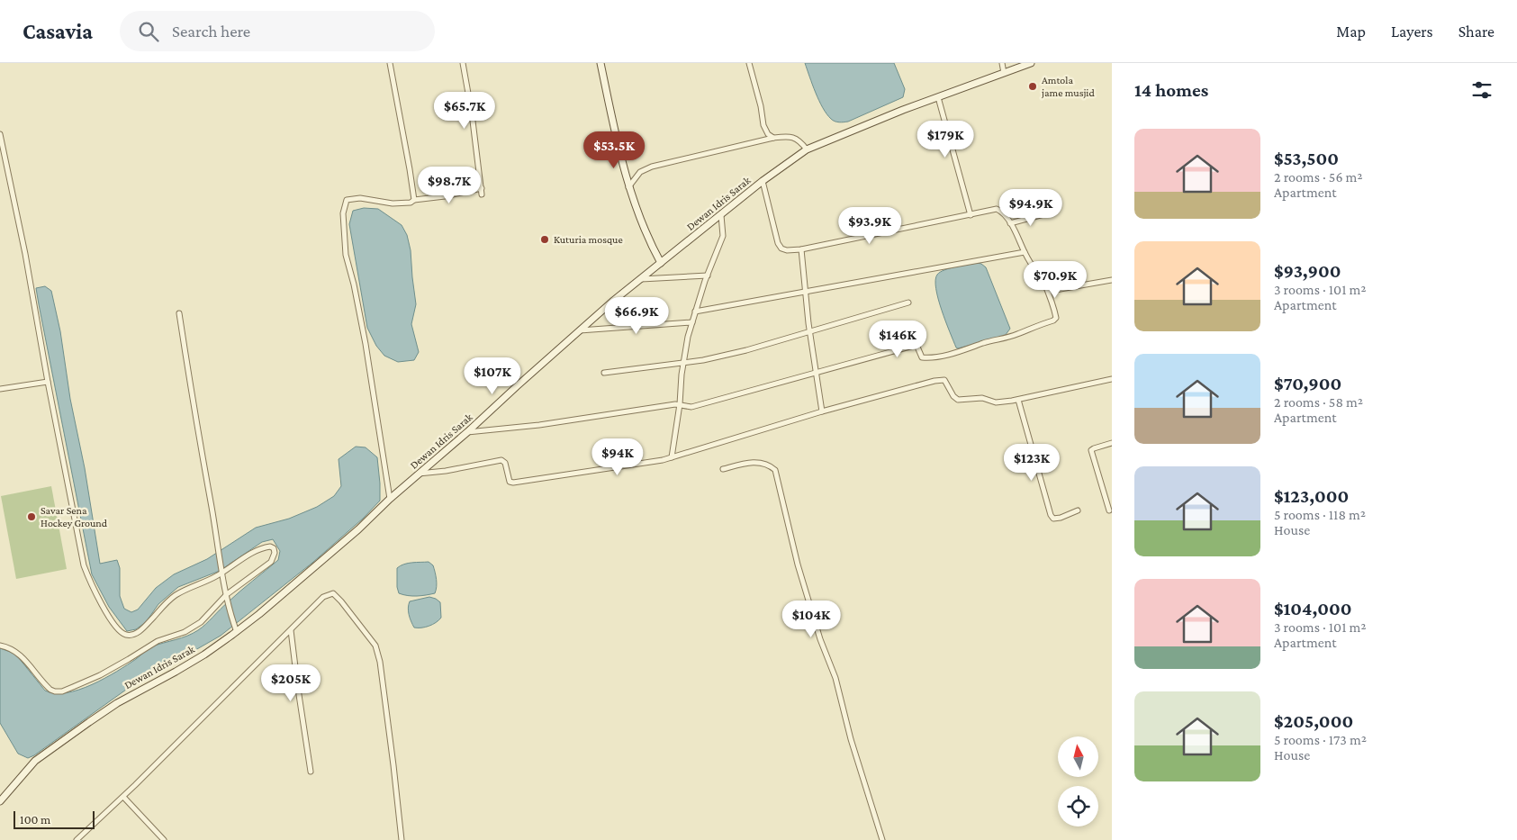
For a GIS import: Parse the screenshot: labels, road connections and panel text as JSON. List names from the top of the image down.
{
  "streets": {
    "main road": ["Dewan Idris Sarak"]
  },
  "places": ["Amtola jame musjid", "Kuturia mosque", "Savar Sena Hockey Ground"],
  "scale_bar": "100 m",
  "north": "top",
  "page": {
    "header": "Casavia",
    "search": "Search here",
    "nav": ["Map", "Layers", "Share"],
    "heading": "14 homes",
    "price": [
      "$65.7K",
      "$179K",
      "$53.5K",
      "$98.7K",
      "$94.9K",
      "$93.9K",
      "$70.9K",
      "$66.9K",
      "$146K",
      "$107K",
      "$94K",
      "$123K",
      "$104K",
      "$205K"
    ],
    "list": [
      {
        "name": "$53,500",
        "note": "2 rooms · 56 m² · Apartment"
      },
      {
        "name": "$93,900",
        "note": "3 rooms · 101 m² · Apartment"
      },
      {
        "name": "$70,900",
        "note": "2 rooms · 58 m² · Apartment"
      },
      {
        "name": "$123,000",
        "note": "5 rooms · 118 m² · House"
      },
      {
        "name": "$104,000",
        "note": "3 rooms · 101 m² · Apartment"
      },
      {
        "name": "$205,000",
        "note": "5 rooms · 173 m² · House"
      }
    ],
    "scale": "100 m"
  }
}
